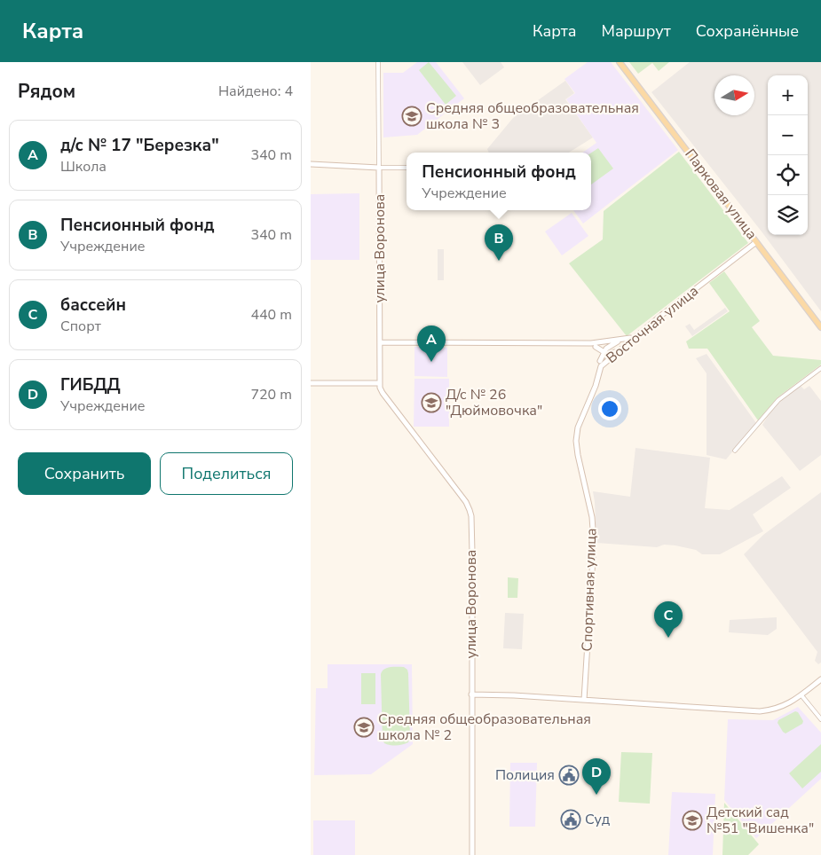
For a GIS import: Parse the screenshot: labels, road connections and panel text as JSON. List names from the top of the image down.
{
  "streets": {
    "main road": ["Парковая улица"],
    "street": ["улица Воронова", "Восточная улица", "Спортивная улица"]
  },
  "crossings": [
    ["Парковая улица", "Восточная улица"],
    ["улица Воронова", "Восточная улица"],
    ["Восточная улица", "Спортивная улица"]
  ],
  "places": {
    "school or university": [
      "Средняя общеобразовательная школа № 3",
      "Д/с № 26 \"Дюймовочка\"",
      "Средняя общеобразовательная школа № 2",
      "Детский сад №51 \"Вишенка\""
    ],
    "public building": ["Полиция", "Суд"]
  },
  "north": "right",
  "page": {
    "header": "Карта",
    "nav": ["Карта", "Маршрут", "Сохранённые"],
    "heading": ["Рядом", "Найдено: 4"],
    "map_buttons": ["+", "−"],
    "list": [
      {
        "mark": "A",
        "name": "д/с № 17 \"Березка\"",
        "note": "Школа",
        "value": "340 m"
      },
      {
        "mark": "B",
        "name": "Пенсионный фонд",
        "note": "Учреждение",
        "value": "340 m"
      },
      {
        "mark": "C",
        "name": "бассейн",
        "note": "Спорт",
        "value": "440 m"
      },
      {
        "mark": "D",
        "name": "ГИБДД",
        "note": "Учреждение",
        "value": "720 m"
      }
    ],
    "popup": ["Пенсионный фонд", "Учреждение"],
    "pins": [
      "B",
      "A",
      "C",
      "D"
    ],
    "buttons": ["Сохранить", "Поделиться"]
  }
}
